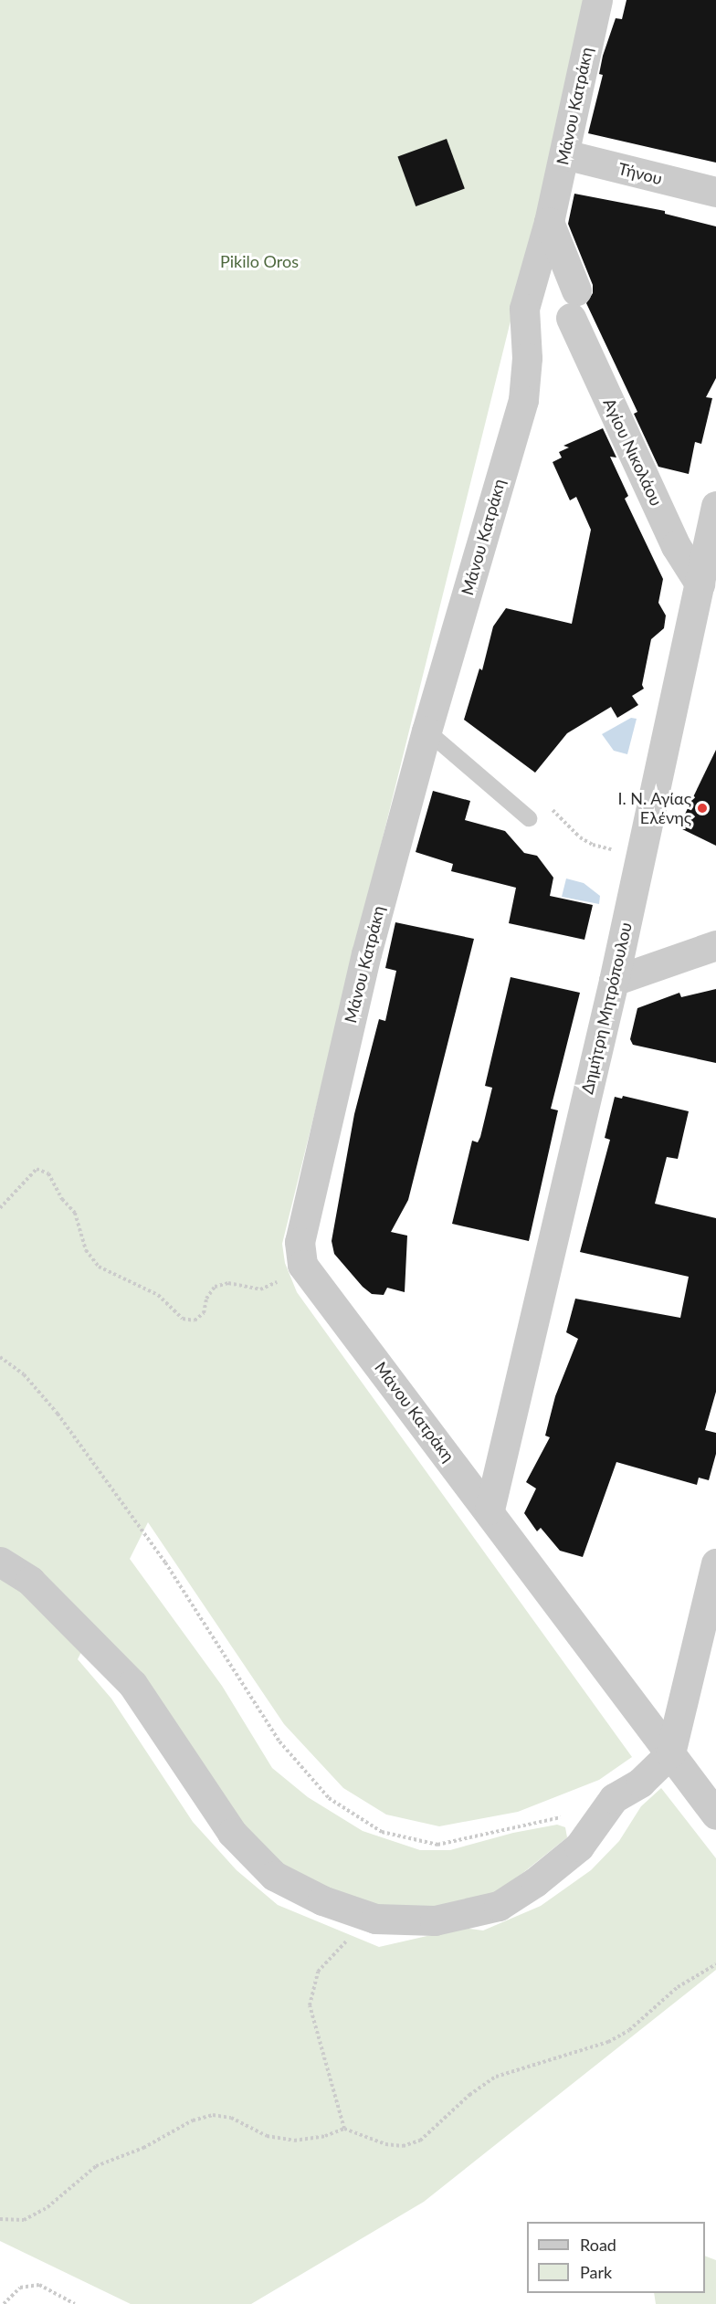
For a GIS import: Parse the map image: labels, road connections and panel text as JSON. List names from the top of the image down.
{
  "streets": {
    "street": [
      "Μάνου Κατράκη",
      "Τήνου",
      "Αγίου Νικολάου",
      "Δημήτρη Μητρόπουλου"
    ]
  },
  "crossings": [
    ["Μάνου Κατράκη", "Τήνου"],
    ["Μάνου Κατράκη", "Αγίου Νικολάου"],
    ["Μάνου Κατράκη", "Δημήτρη Μητρόπουλου"],
    ["Αγίου Νικολάου", "Δημήτρη Μητρόπουλου"]
  ],
  "parks": ["Pikilo Oros"],
  "places": ["Ι. Ν. Αγίας Ελένης"],
  "legend": ["Road", "Park"]
}
